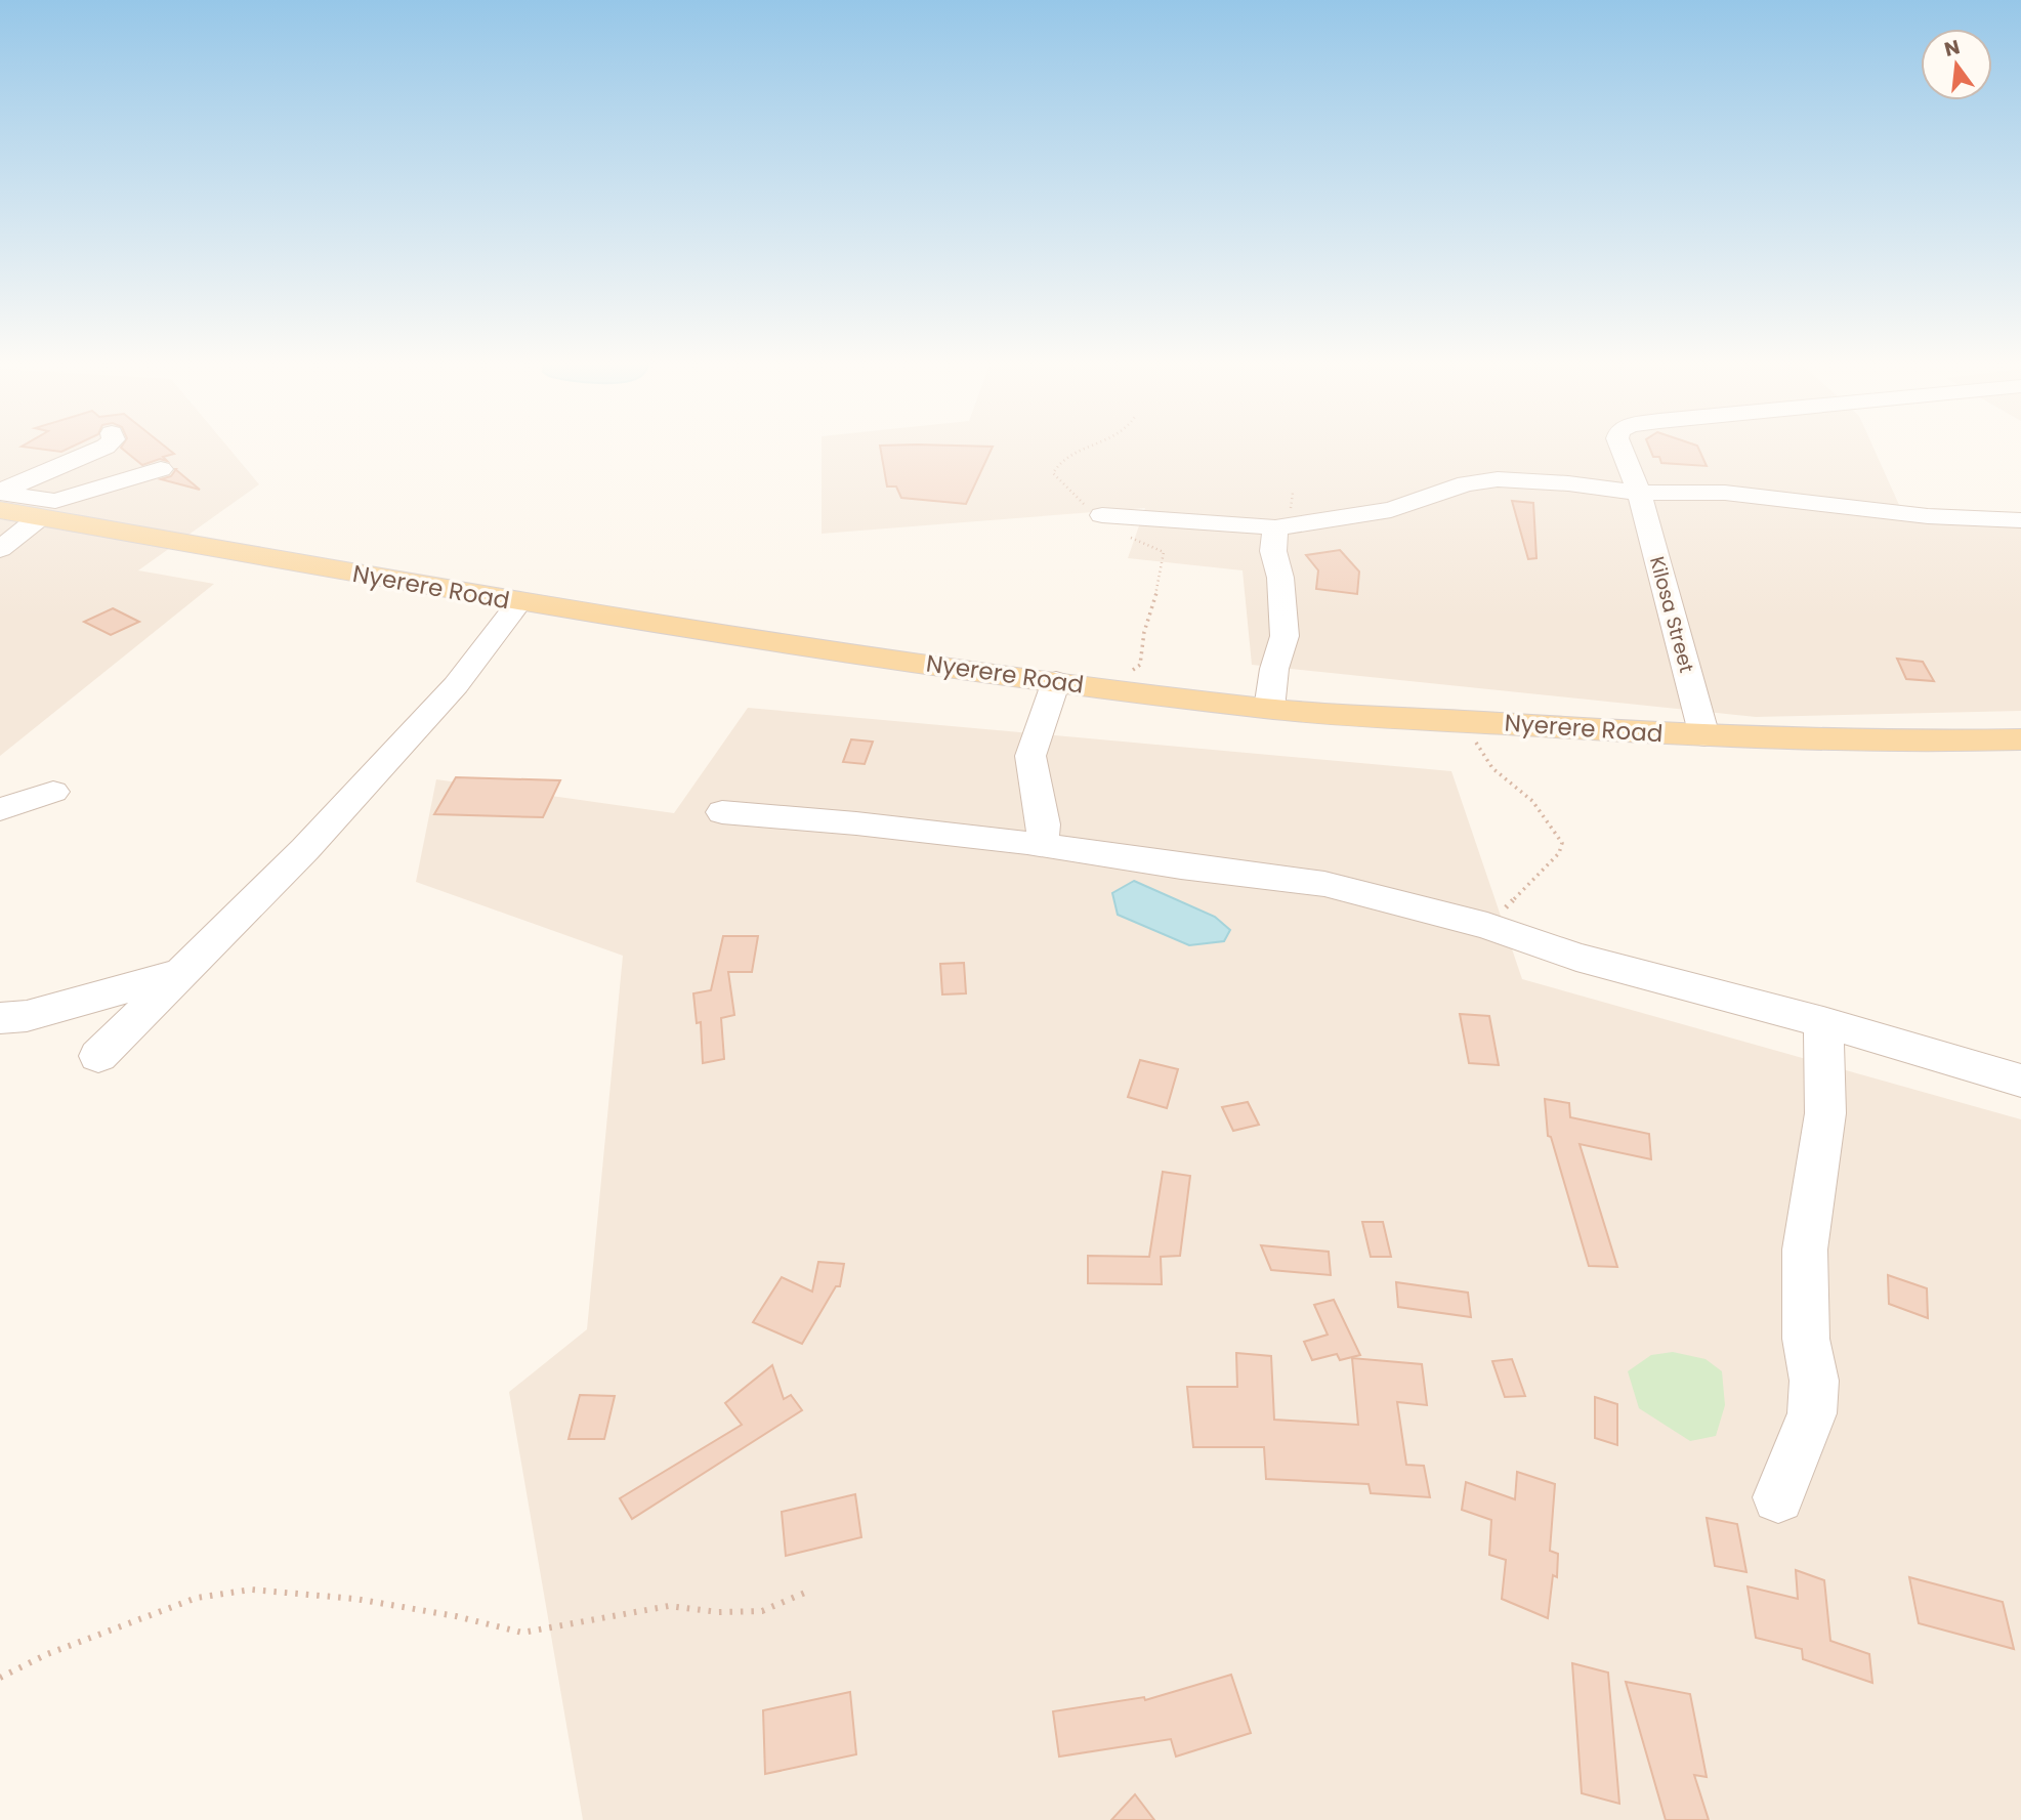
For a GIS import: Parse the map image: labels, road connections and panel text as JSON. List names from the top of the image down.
{
  "streets": {
    "main road": ["Nyerere Road"],
    "street": ["Kilosa Street"]
  },
  "crossings": [
    ["Nyerere Road", "Kilosa Street"]
  ],
  "north": "top"
}
